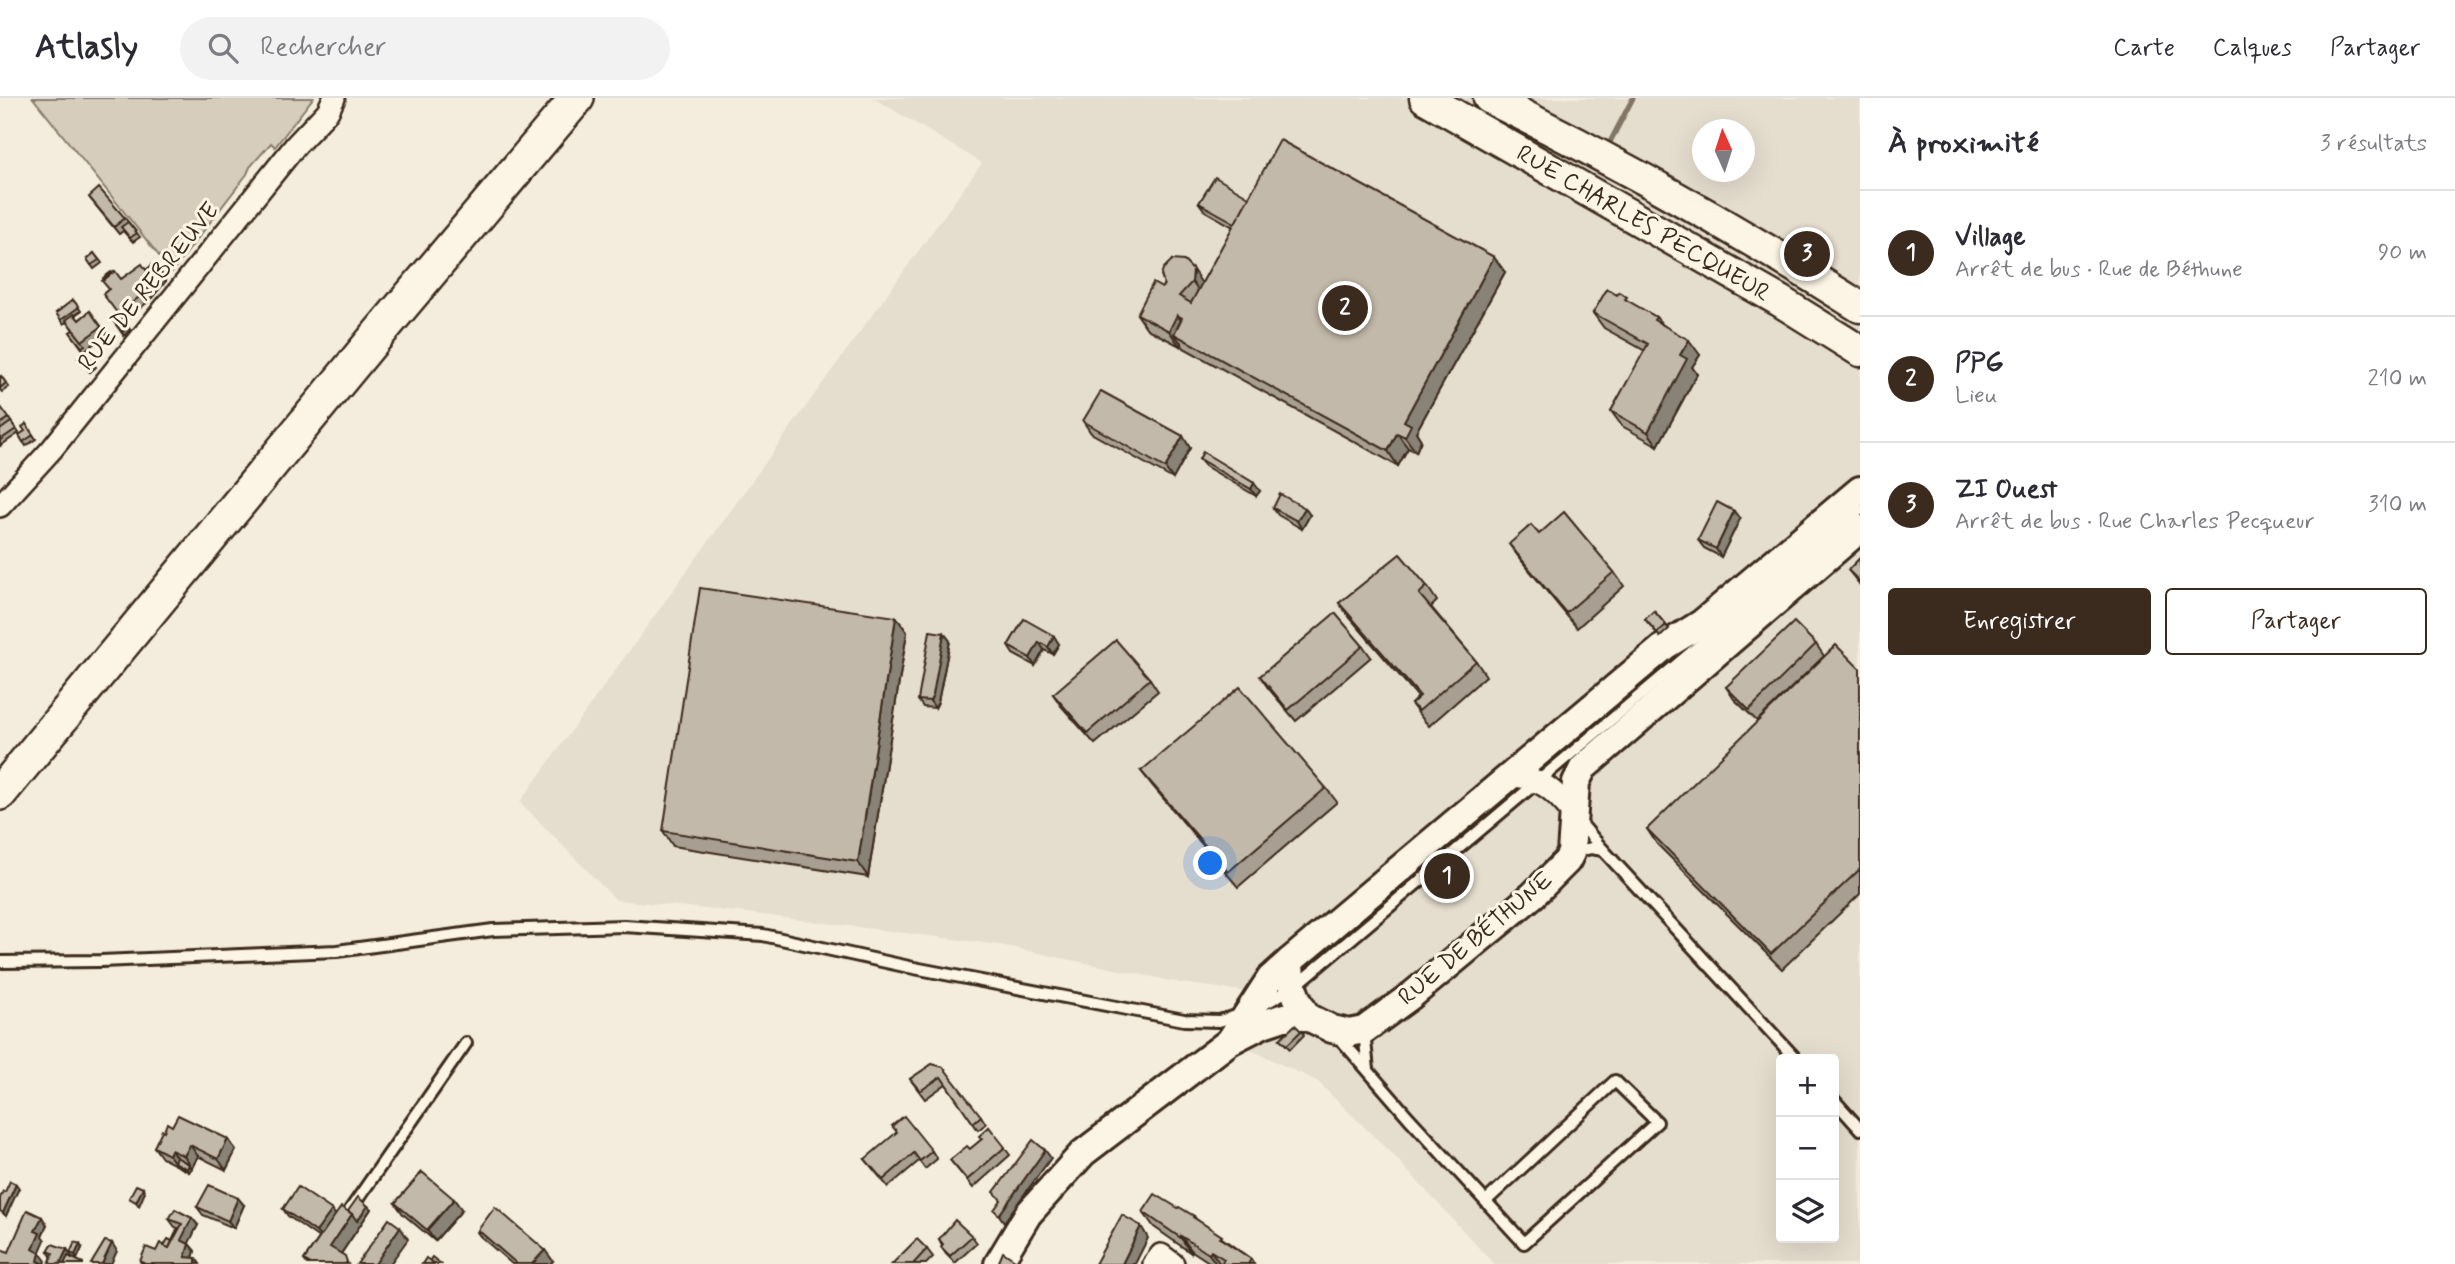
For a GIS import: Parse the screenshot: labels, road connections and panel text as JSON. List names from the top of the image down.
{
  "streets": {
    "main road": ["RUE CHARLES PECQUEUR"],
    "street": ["RUE DE REBREUVE", "RUE DE BÉTHUNE"]
  },
  "north": "top",
  "page": {
    "header": "Atlasly",
    "search": "Rechercher",
    "nav": ["Carte", "Calques", "Partager"],
    "heading": ["À proximité", "3 résultats"],
    "list": [
      {
        "mark": "1",
        "name": "Village",
        "note": "Arrêt de bus · Rue de Béthune",
        "value": "90 m"
      },
      {
        "mark": "2",
        "name": "PPG",
        "note": "Lieu",
        "value": "210 m"
      },
      {
        "mark": "3",
        "name": "ZI Ouest",
        "note": "Arrêt de bus · Rue Charles Pecqueur",
        "value": "310 m"
      }
    ],
    "pins": ["3", "2", "1"],
    "buttons": ["Enregistrer", "Partager"],
    "map_buttons": ["+", "−"]
  }
}
